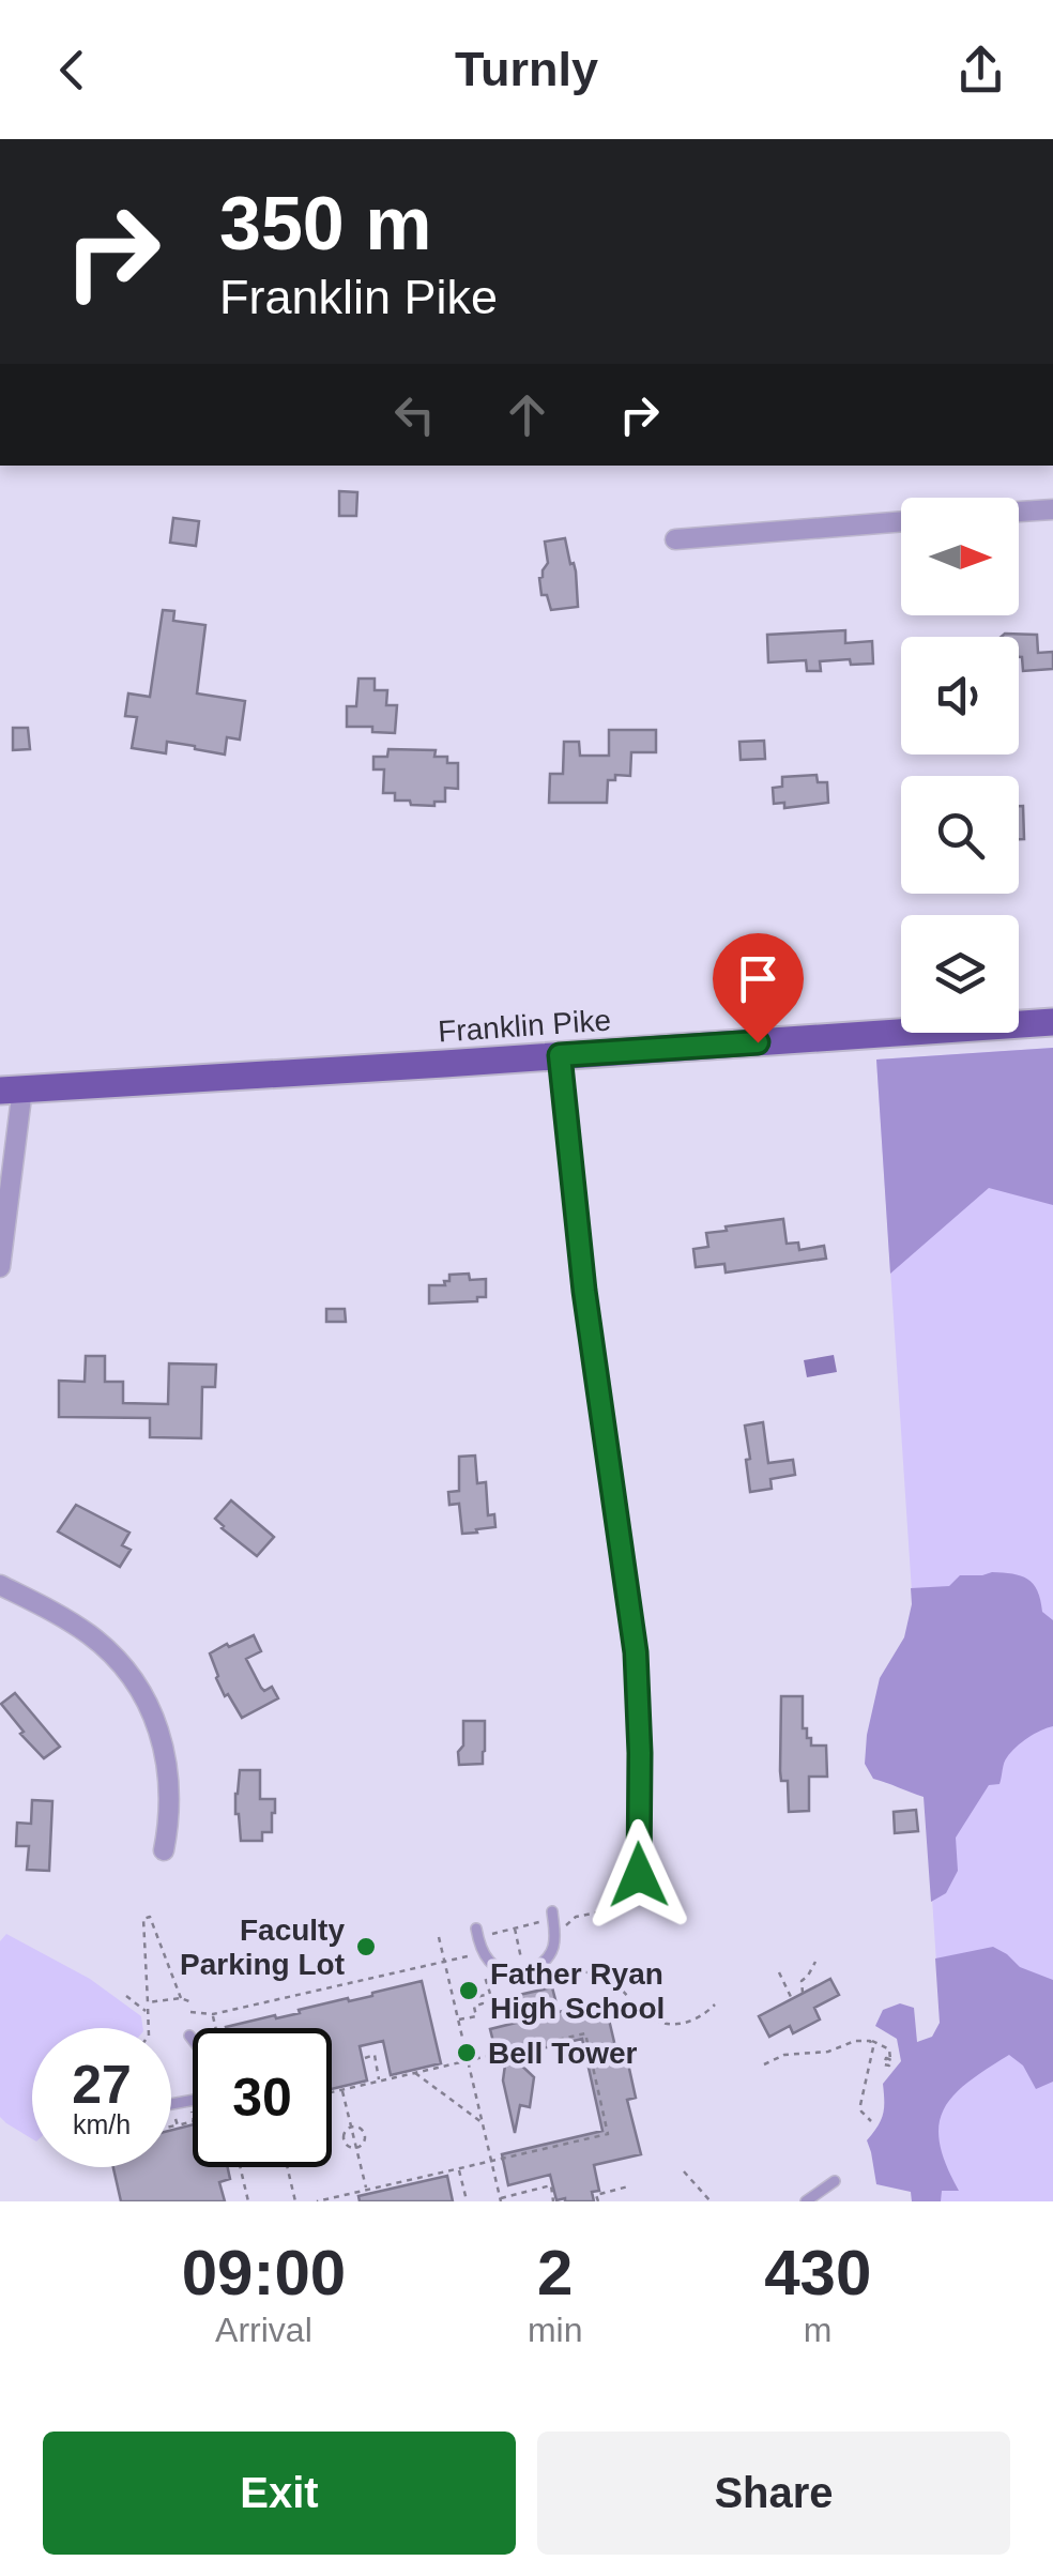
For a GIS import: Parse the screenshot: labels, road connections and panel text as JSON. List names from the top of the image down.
{
  "streets": {
    "main road": ["Franklin Pike"]
  },
  "places": ["Faculty Parking Lot", "Father Ryan High School", "Bell Tower"],
  "north": "right",
  "page": {
    "header": "Turnly",
    "turn": ["350 m", "Franklin Pike"],
    "speed": "27 km/h",
    "limit": "30",
    "eta": [
      "09:00",
      "Arrival",
      "2",
      "min",
      "430",
      "m"
    ],
    "buttons": ["Exit", "Share"]
  }
}
